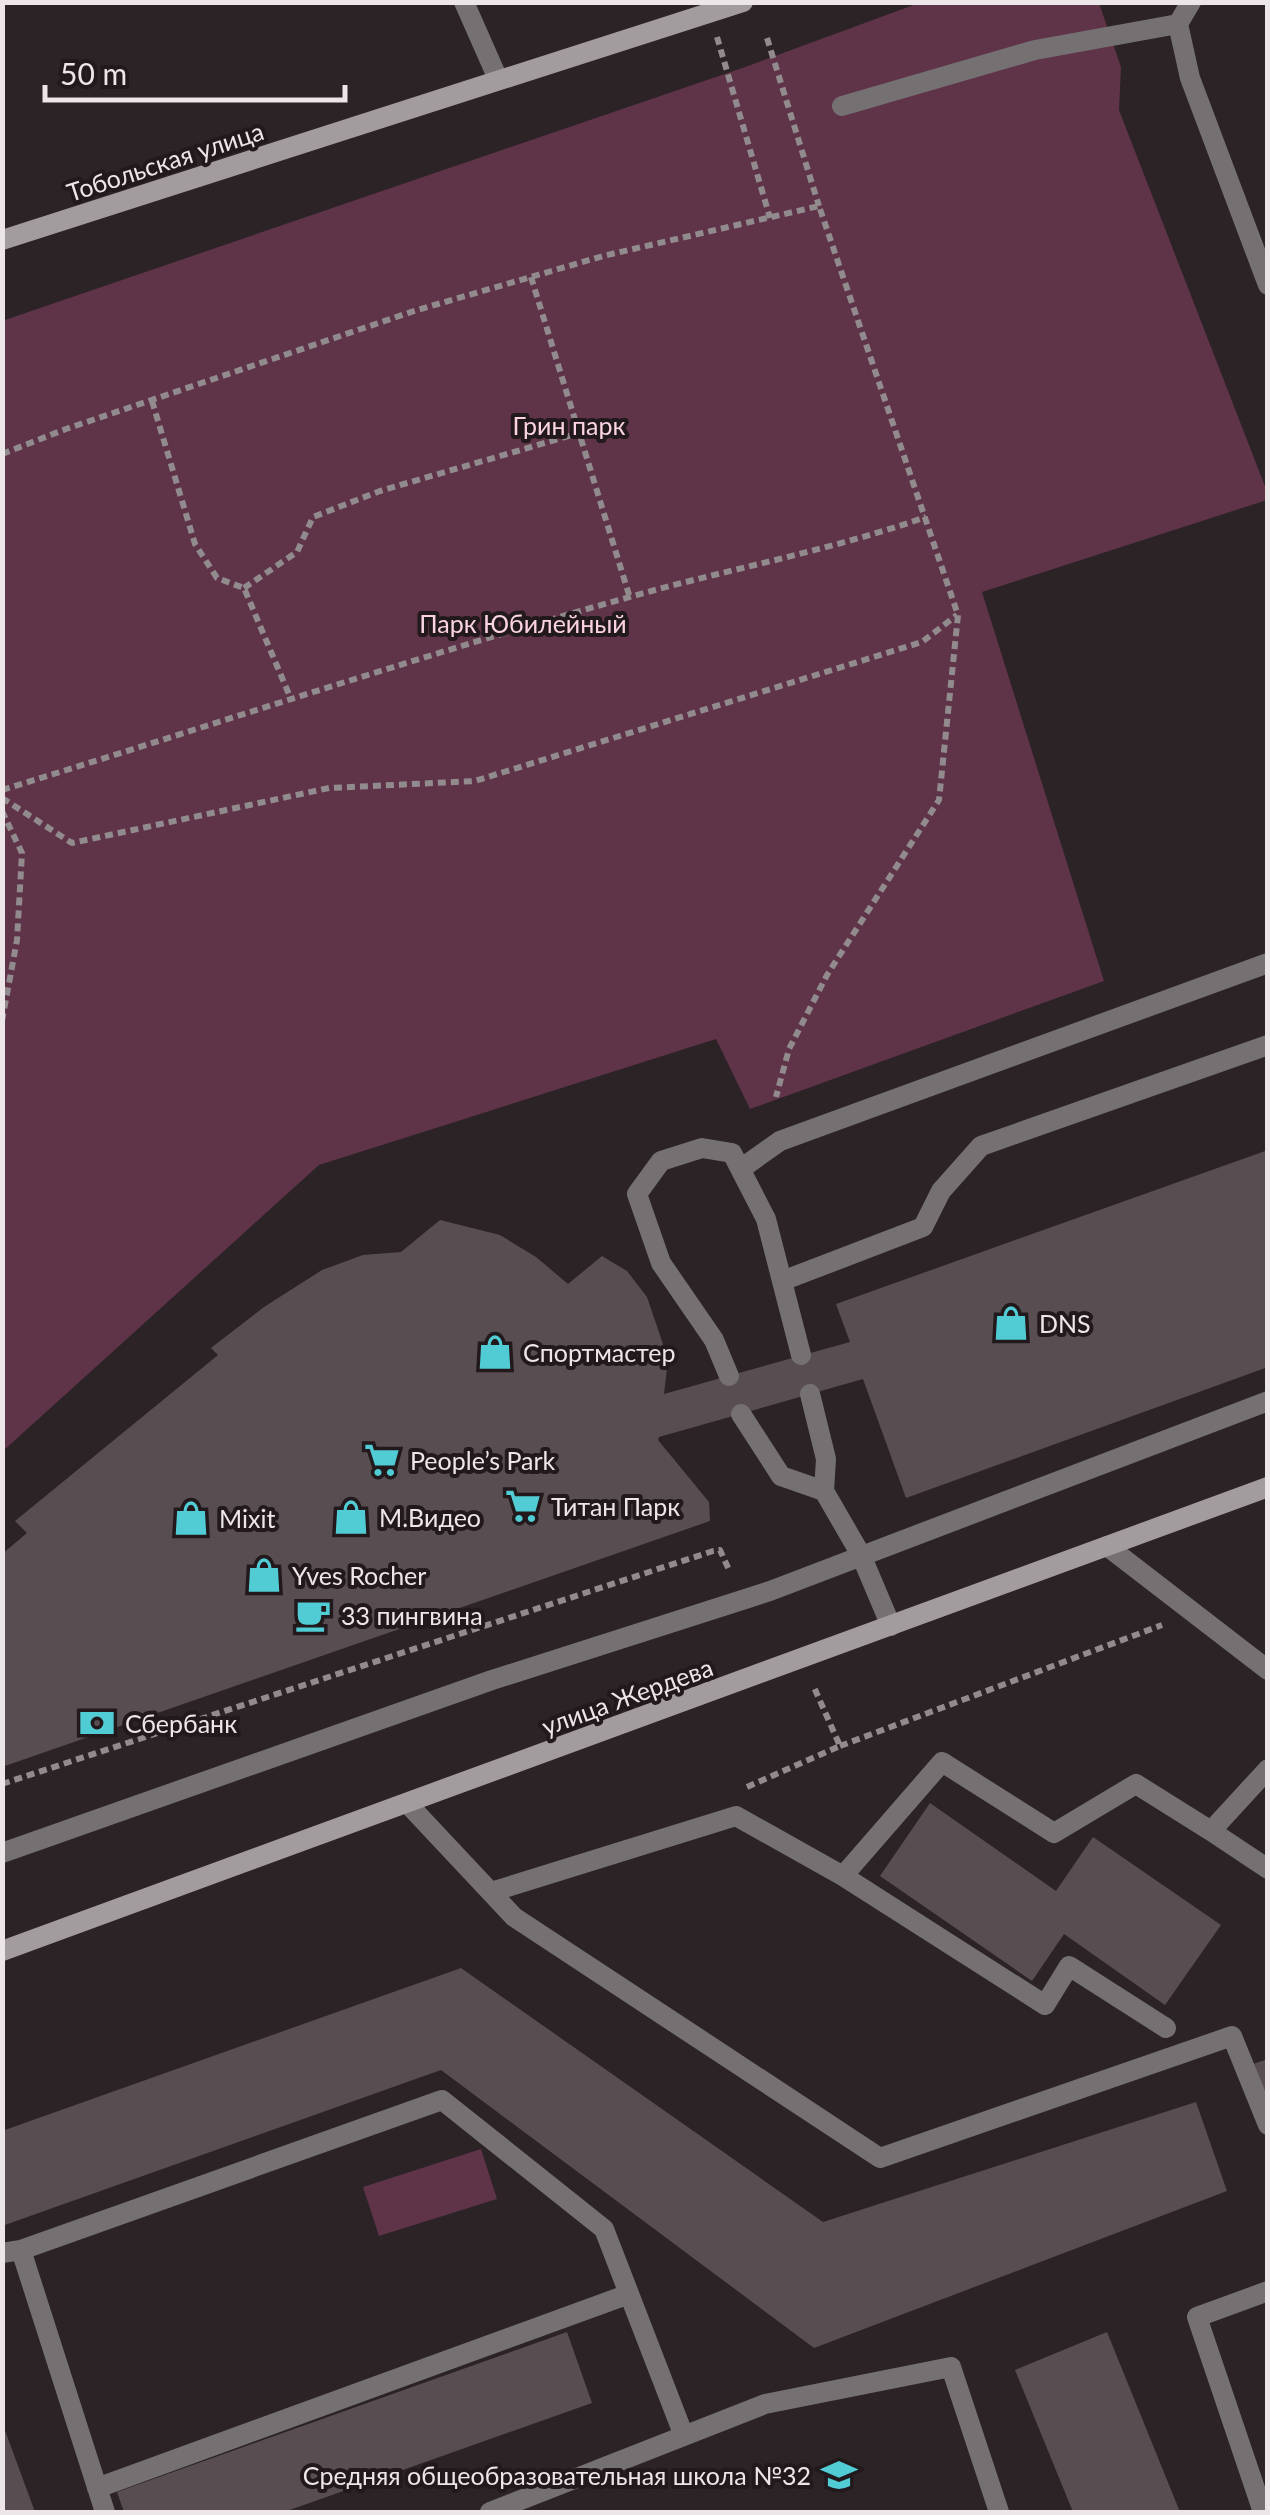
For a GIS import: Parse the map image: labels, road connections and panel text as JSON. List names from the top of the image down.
{
  "streets": {
    "main road": ["Тобольская улица", "улица Жердева"]
  },
  "parks": ["Грин парк", "Парк Юбилейный"],
  "places": {
    "shop": [
      "DNS",
      "Спортмастер",
      "М.Видео",
      "Mixit",
      "Yves Rocher"
    ],
    "supermarket": ["People’s Park", "Титан Парк"],
    "cafe": ["33 пингвина"],
    "bank": ["Сбербанк"],
    "school or university": ["Средняя общеобразовательная школа №32"]
  },
  "scale_bar": "50 m"
}
